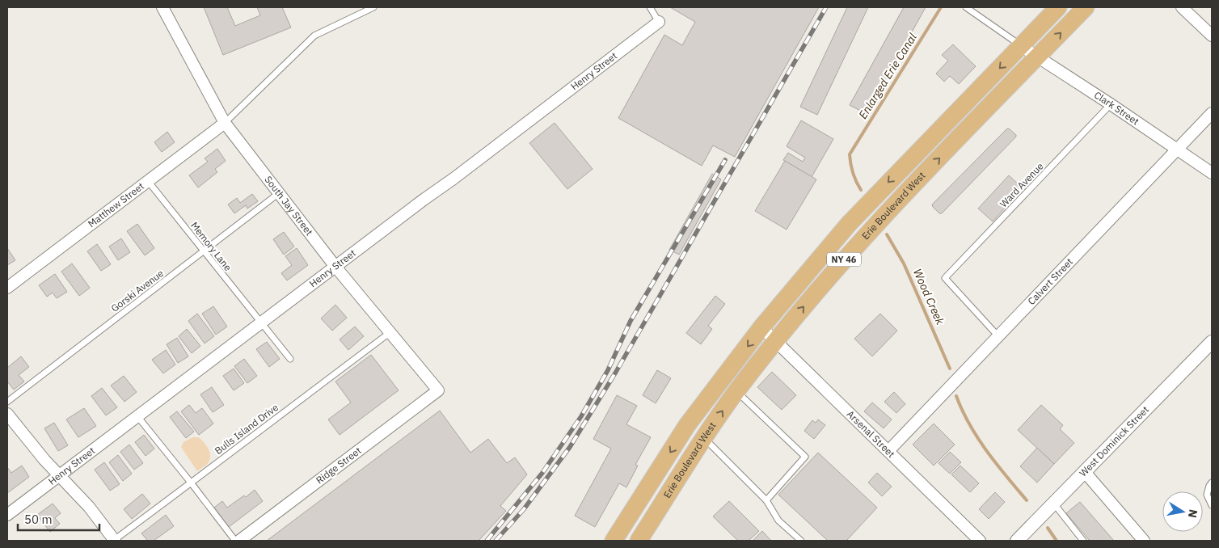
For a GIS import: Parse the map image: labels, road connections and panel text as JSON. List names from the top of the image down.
{
  "streets": {
    "main road": ["Erie Boulevard West", "NY 46"],
    "street": [
      "Henry Street",
      "Clark Street",
      "Matthew Street",
      "South Jay Street",
      "Calvert Street",
      "Arsenal Street",
      "West Dominick Street",
      "Ridge Street"
    ],
    "lane": [
      "Ward Avenue",
      "Memory Lane",
      "Gorski Avenue",
      "Bulls Island Drive"
    ]
  },
  "crossings": [
    ["Henry Street", "South Jay Street"],
    ["Henry Street", "Memory Lane"],
    ["Clark Street", "Ward Avenue"],
    ["Clark Street", "Erie Boulevard West"],
    ["Clark Street", "Calvert Street"],
    ["Ward Avenue", "Calvert Street"],
    ["Matthew Street", "South Jay Street"],
    ["Matthew Street", "Memory Lane"],
    ["South Jay Street", "Gorski Avenue"],
    ["South Jay Street", "Bulls Island Drive"],
    ["South Jay Street", "Ridge Street"],
    ["Erie Boulevard West", "Arsenal Street"],
    ["Memory Lane", "Gorski Avenue"],
    ["Calvert Street", "Arsenal Street"]
  ],
  "water": ["Enlarged Erie Canal", "Wood Creek"],
  "scale_bar": "50 m",
  "north": "right"
}
